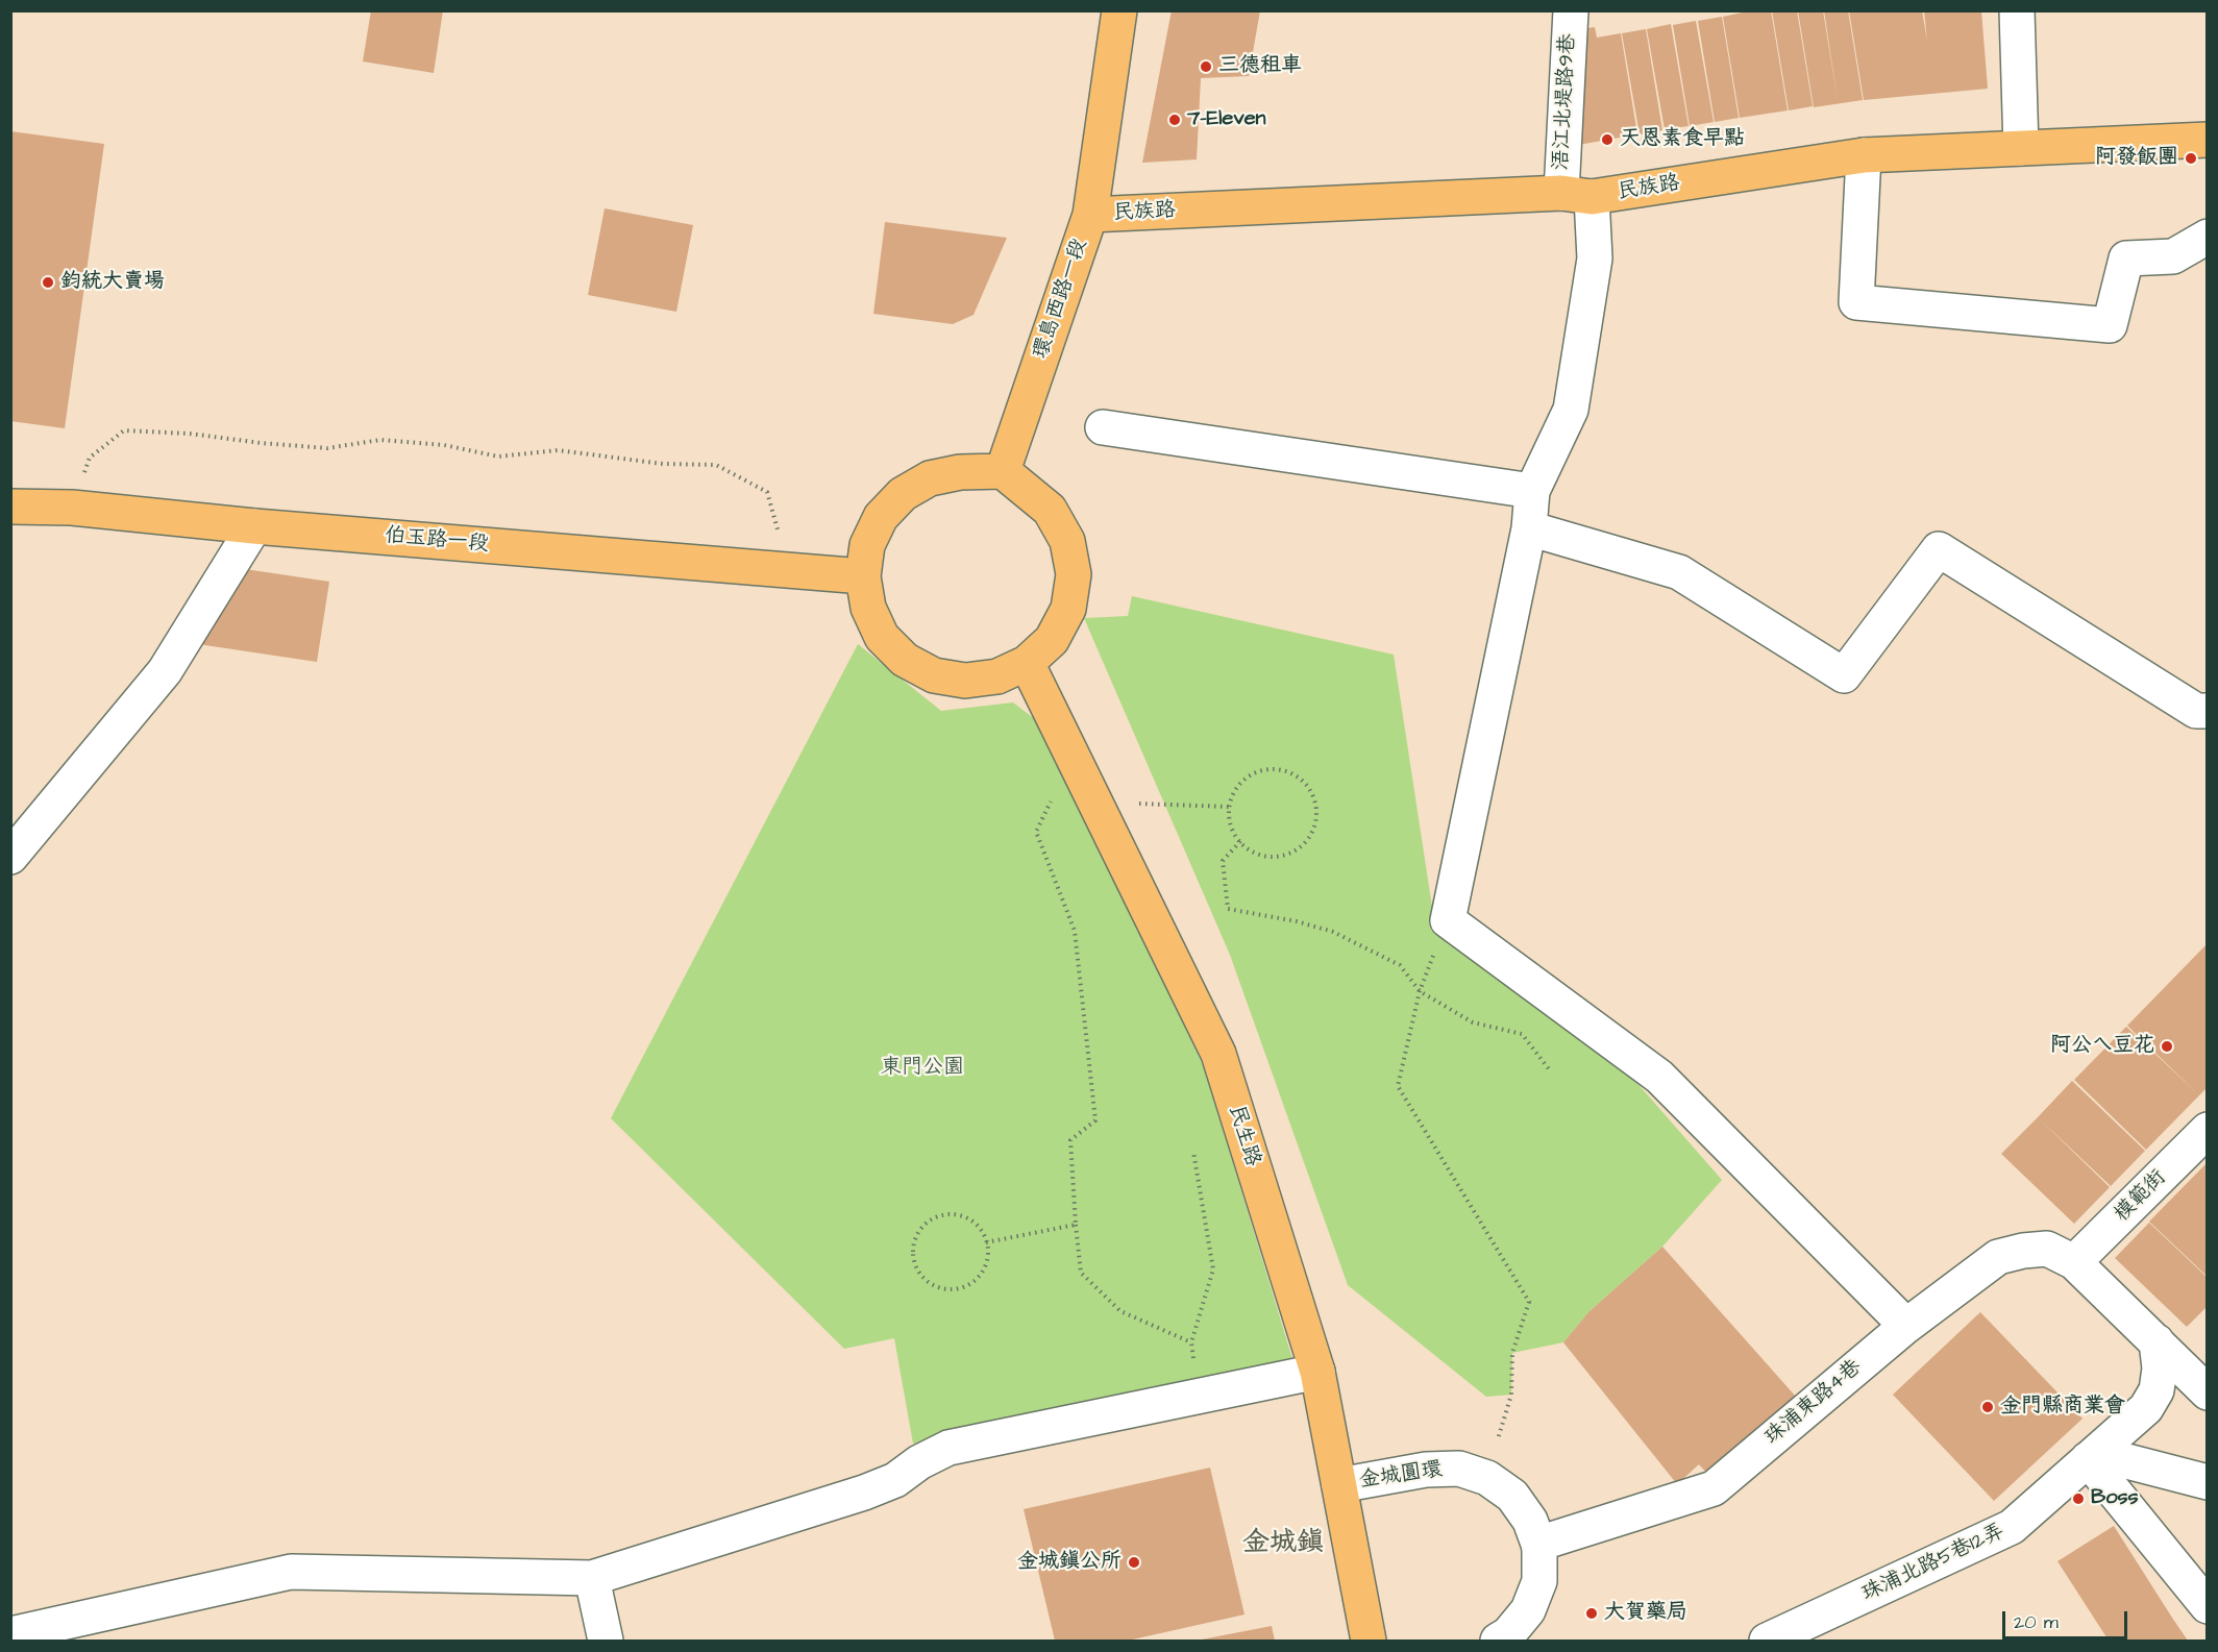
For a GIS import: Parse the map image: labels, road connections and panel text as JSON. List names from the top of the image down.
{
  "streets": {
    "main road": [
      "民族路",
      "環島西路一段",
      "伯玉路一段",
      "民生路"
    ],
    "street": [
      "浯江北堤路9巷",
      "模範街",
      "珠浦東路4巷",
      "金城圓環",
      "珠浦北路5巷12弄"
    ]
  },
  "crossings": [
    ["浯江北堤路9巷", "民族路"],
    ["民族路", "環島西路一段"],
    ["環島西路一段", "伯玉路一段"],
    ["環島西路一段", "民生路"],
    ["伯玉路一段", "民生路"],
    ["民生路", "金城圓環"],
    ["模範街", "珠浦東路4巷"],
    ["珠浦東路4巷", "金城圓環"],
    ["珠浦東路4巷", "珠浦北路5巷12弄"]
  ],
  "districts": ["金城鎮"],
  "parks": ["東門公園"],
  "places": [
    "三德租車",
    "7-Eleven",
    "天恩素食早點",
    "阿發飯團",
    "鈞統大賣場",
    "阿公ㄟ豆花",
    "金門縣商業會",
    "Boss",
    "金城鎮公所",
    "大賀藥局"
  ],
  "scale_bar": "20 m"
}
